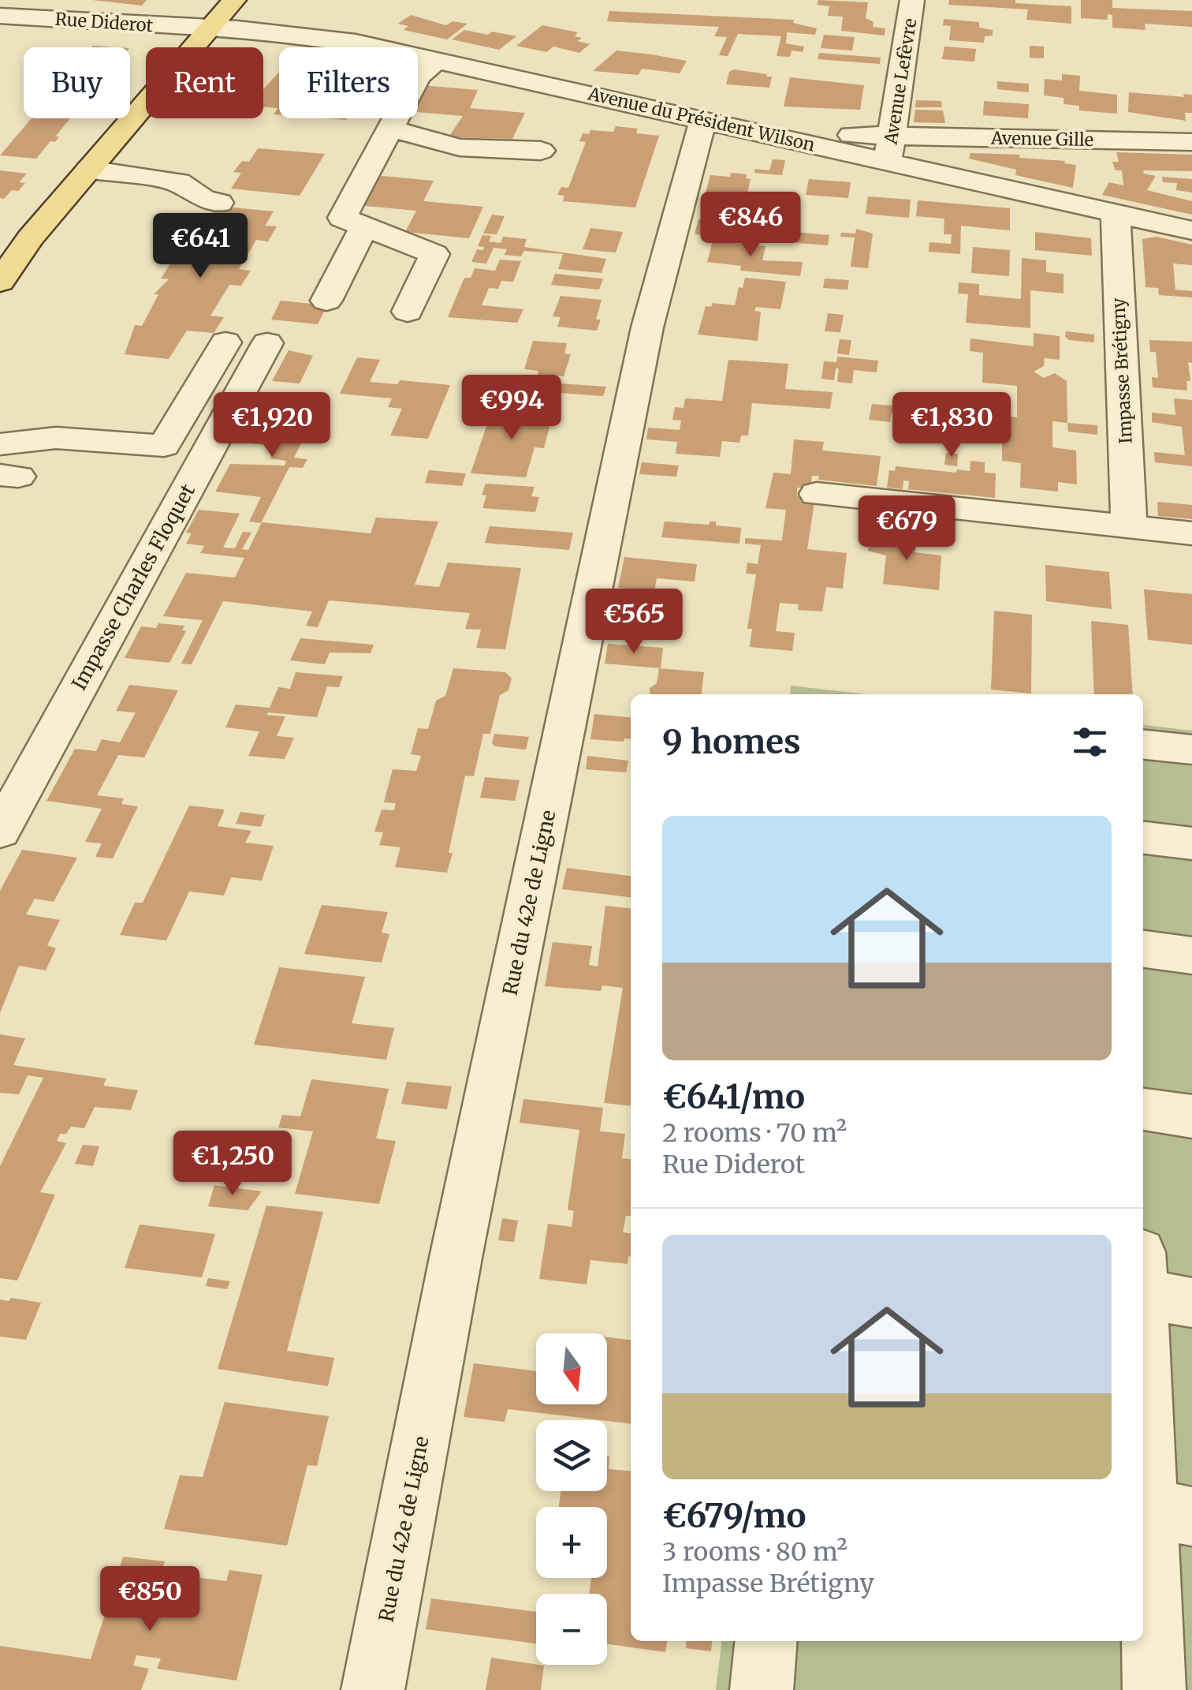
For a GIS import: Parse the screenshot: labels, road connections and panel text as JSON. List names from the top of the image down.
{
  "streets": {
    "street": [
      "Rue Diderot",
      "Avenue Lefèvre",
      "Avenue du Président Wilson",
      "Avenue Gille",
      "Impasse Brétigny",
      "Impasse Charles Floquet",
      "Rue du 42e de Ligne"
    ]
  },
  "crossings": [
    ["Rue Diderot", "Avenue du Président Wilson"],
    ["Avenue Lefèvre", "Avenue du Président Wilson"],
    ["Avenue Lefèvre", "Avenue Gille"],
    ["Avenue du Président Wilson", "Avenue Gille"],
    ["Avenue du Président Wilson", "Impasse Brétigny"],
    ["Avenue du Président Wilson", "Rue du 42e de Ligne"]
  ],
  "north": "bottom",
  "page": {
    "chip": ["Buy", "Rent", "Filters"],
    "price": [
      "€846",
      "€641",
      "€994",
      "€1,920",
      "€1,830",
      "€679",
      "€565",
      "€1,250",
      "€850"
    ],
    "heading": "9 homes",
    "list": [
      {
        "name": "€641/mo",
        "note": "2 rooms · 70 m² · Rue Diderot"
      },
      {
        "name": "€679/mo",
        "note": "3 rooms · 80 m² · Impasse Brétigny"
      }
    ],
    "map_buttons": ["+", "−"]
  }
}
